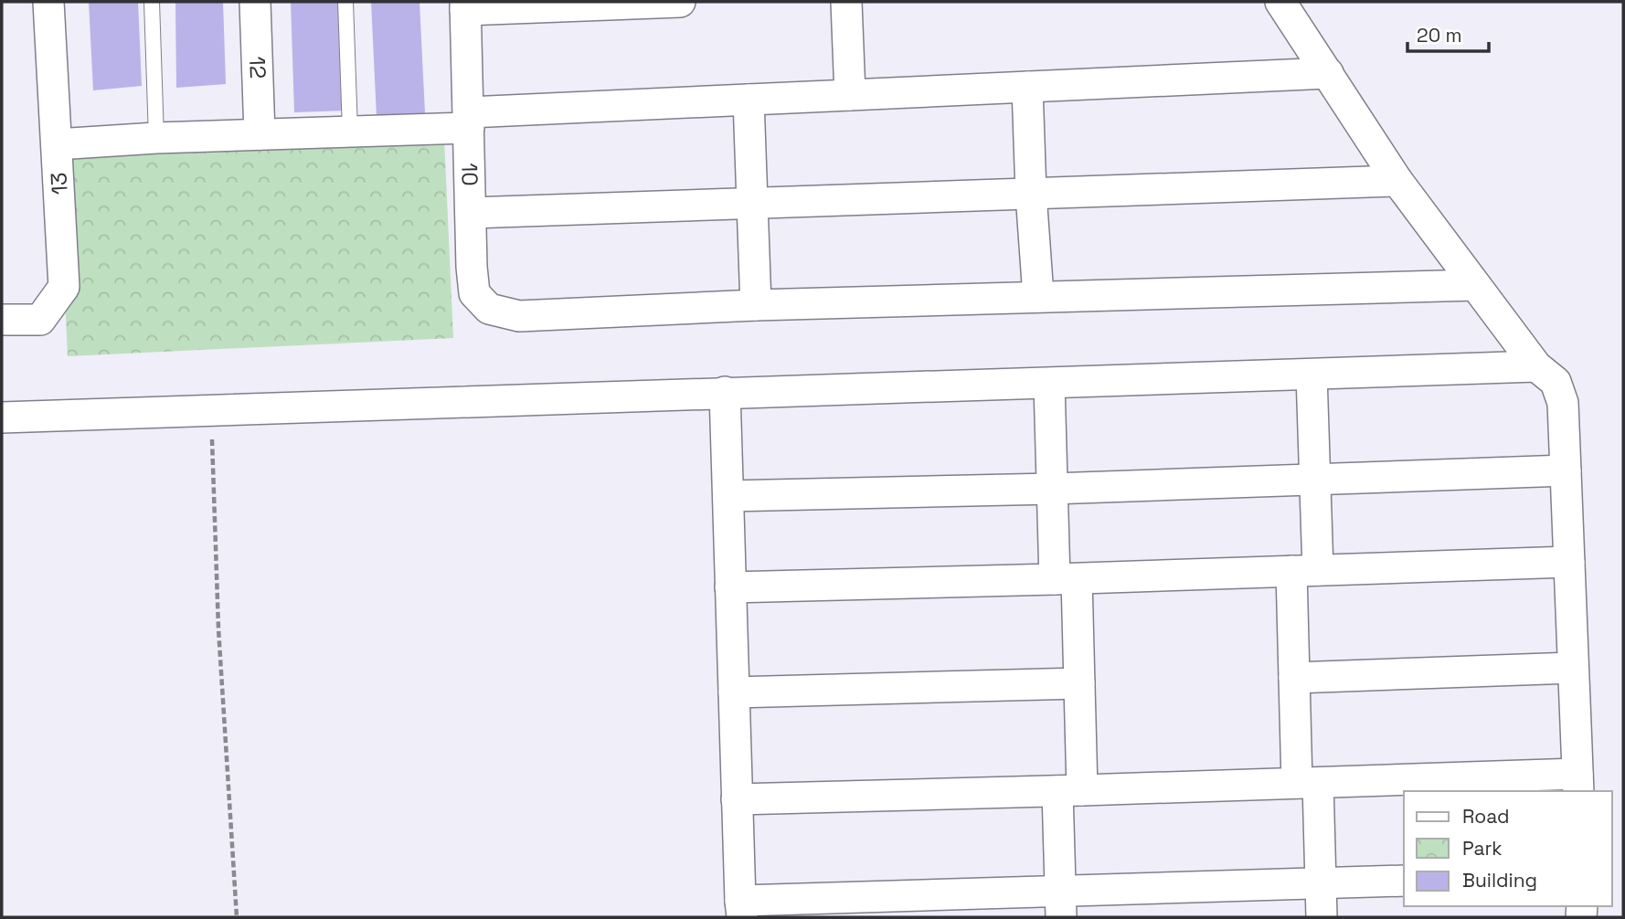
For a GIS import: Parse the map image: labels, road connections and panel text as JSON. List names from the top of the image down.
{
  "streets": {
    "street": ["12", "10", "13"]
  },
  "legend": ["Road", "Park", "Building"],
  "scale_bar": "20 m"
}
